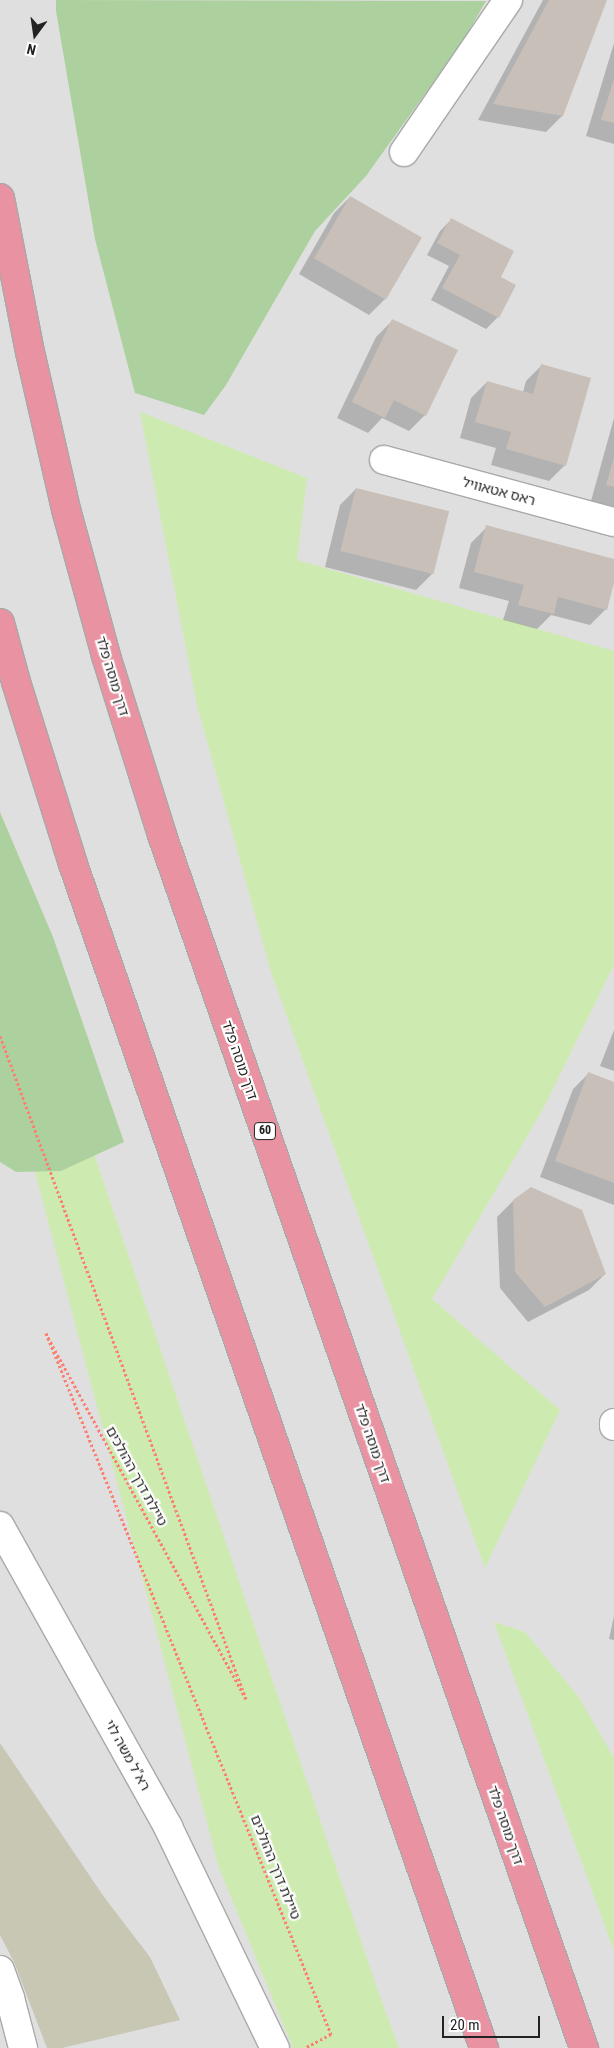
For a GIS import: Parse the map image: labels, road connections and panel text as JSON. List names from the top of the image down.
{
  "streets": {
    "highway": ["דרך מוסה פלד", "60"],
    "street": ["ראס אטאוויל", "רא\"ל משה לוי"],
    "path": ["טיילת דרך ההולכים"]
  },
  "scale_bar": "20 m",
  "north": "bottom"
}
